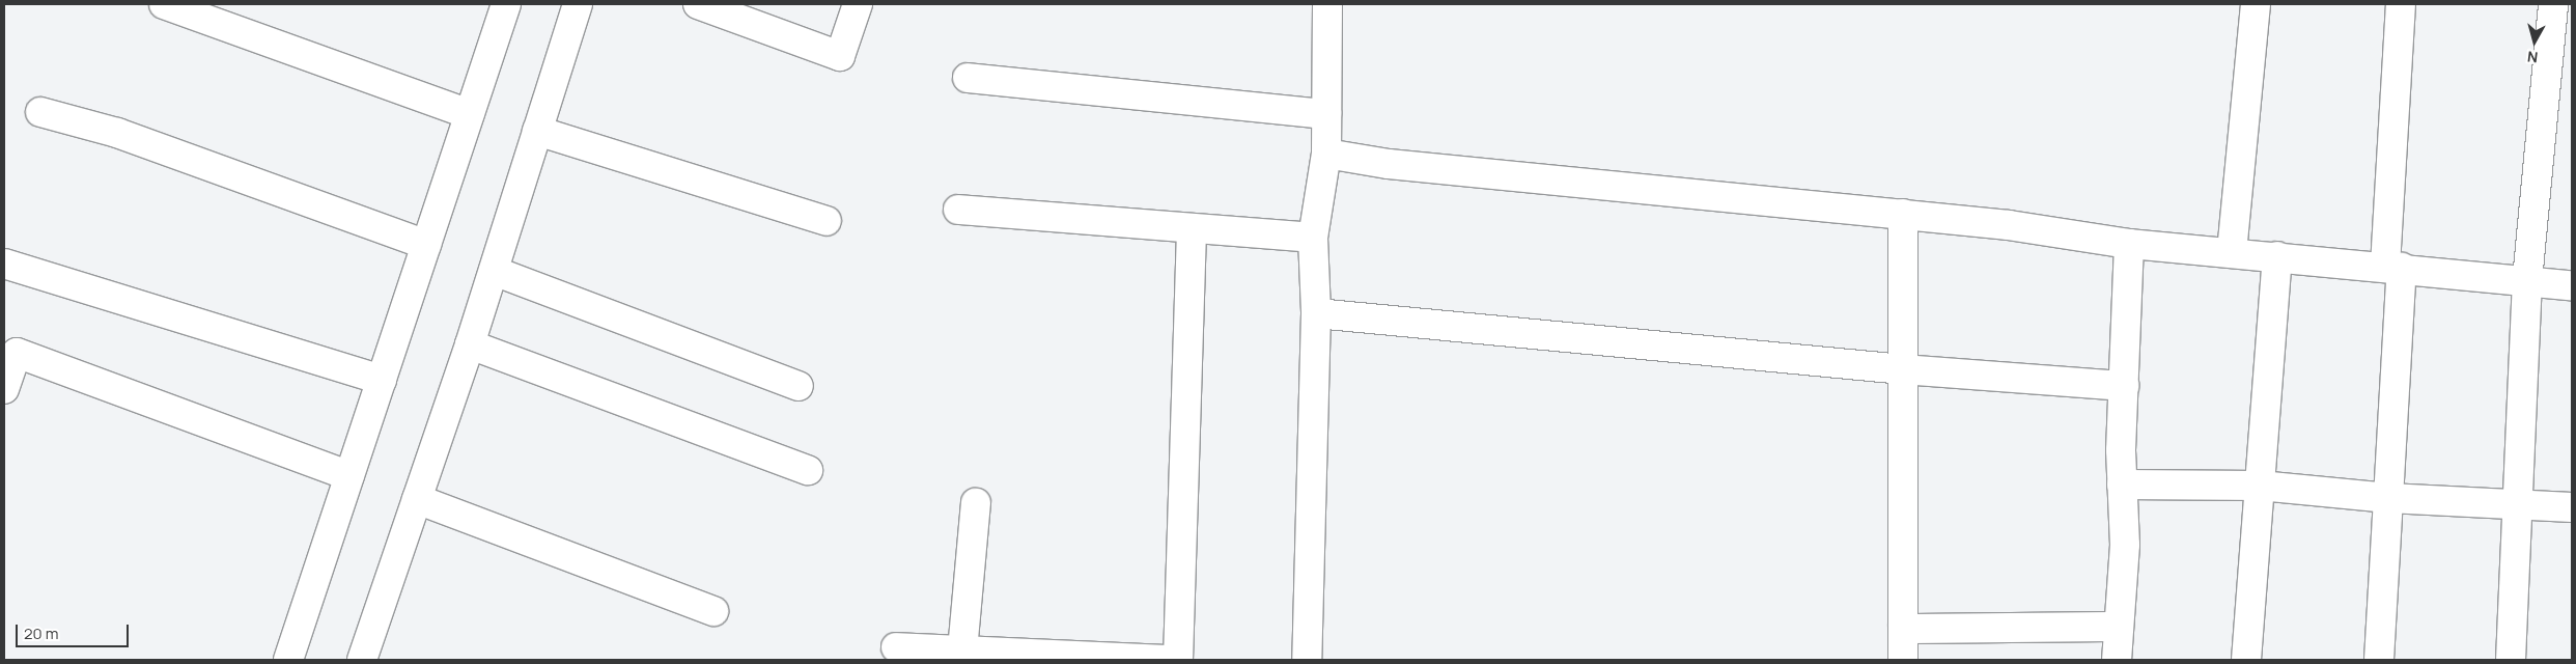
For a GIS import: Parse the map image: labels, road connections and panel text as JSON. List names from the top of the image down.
{
  "scale_bar": "20 m",
  "north": "bottom"
}
